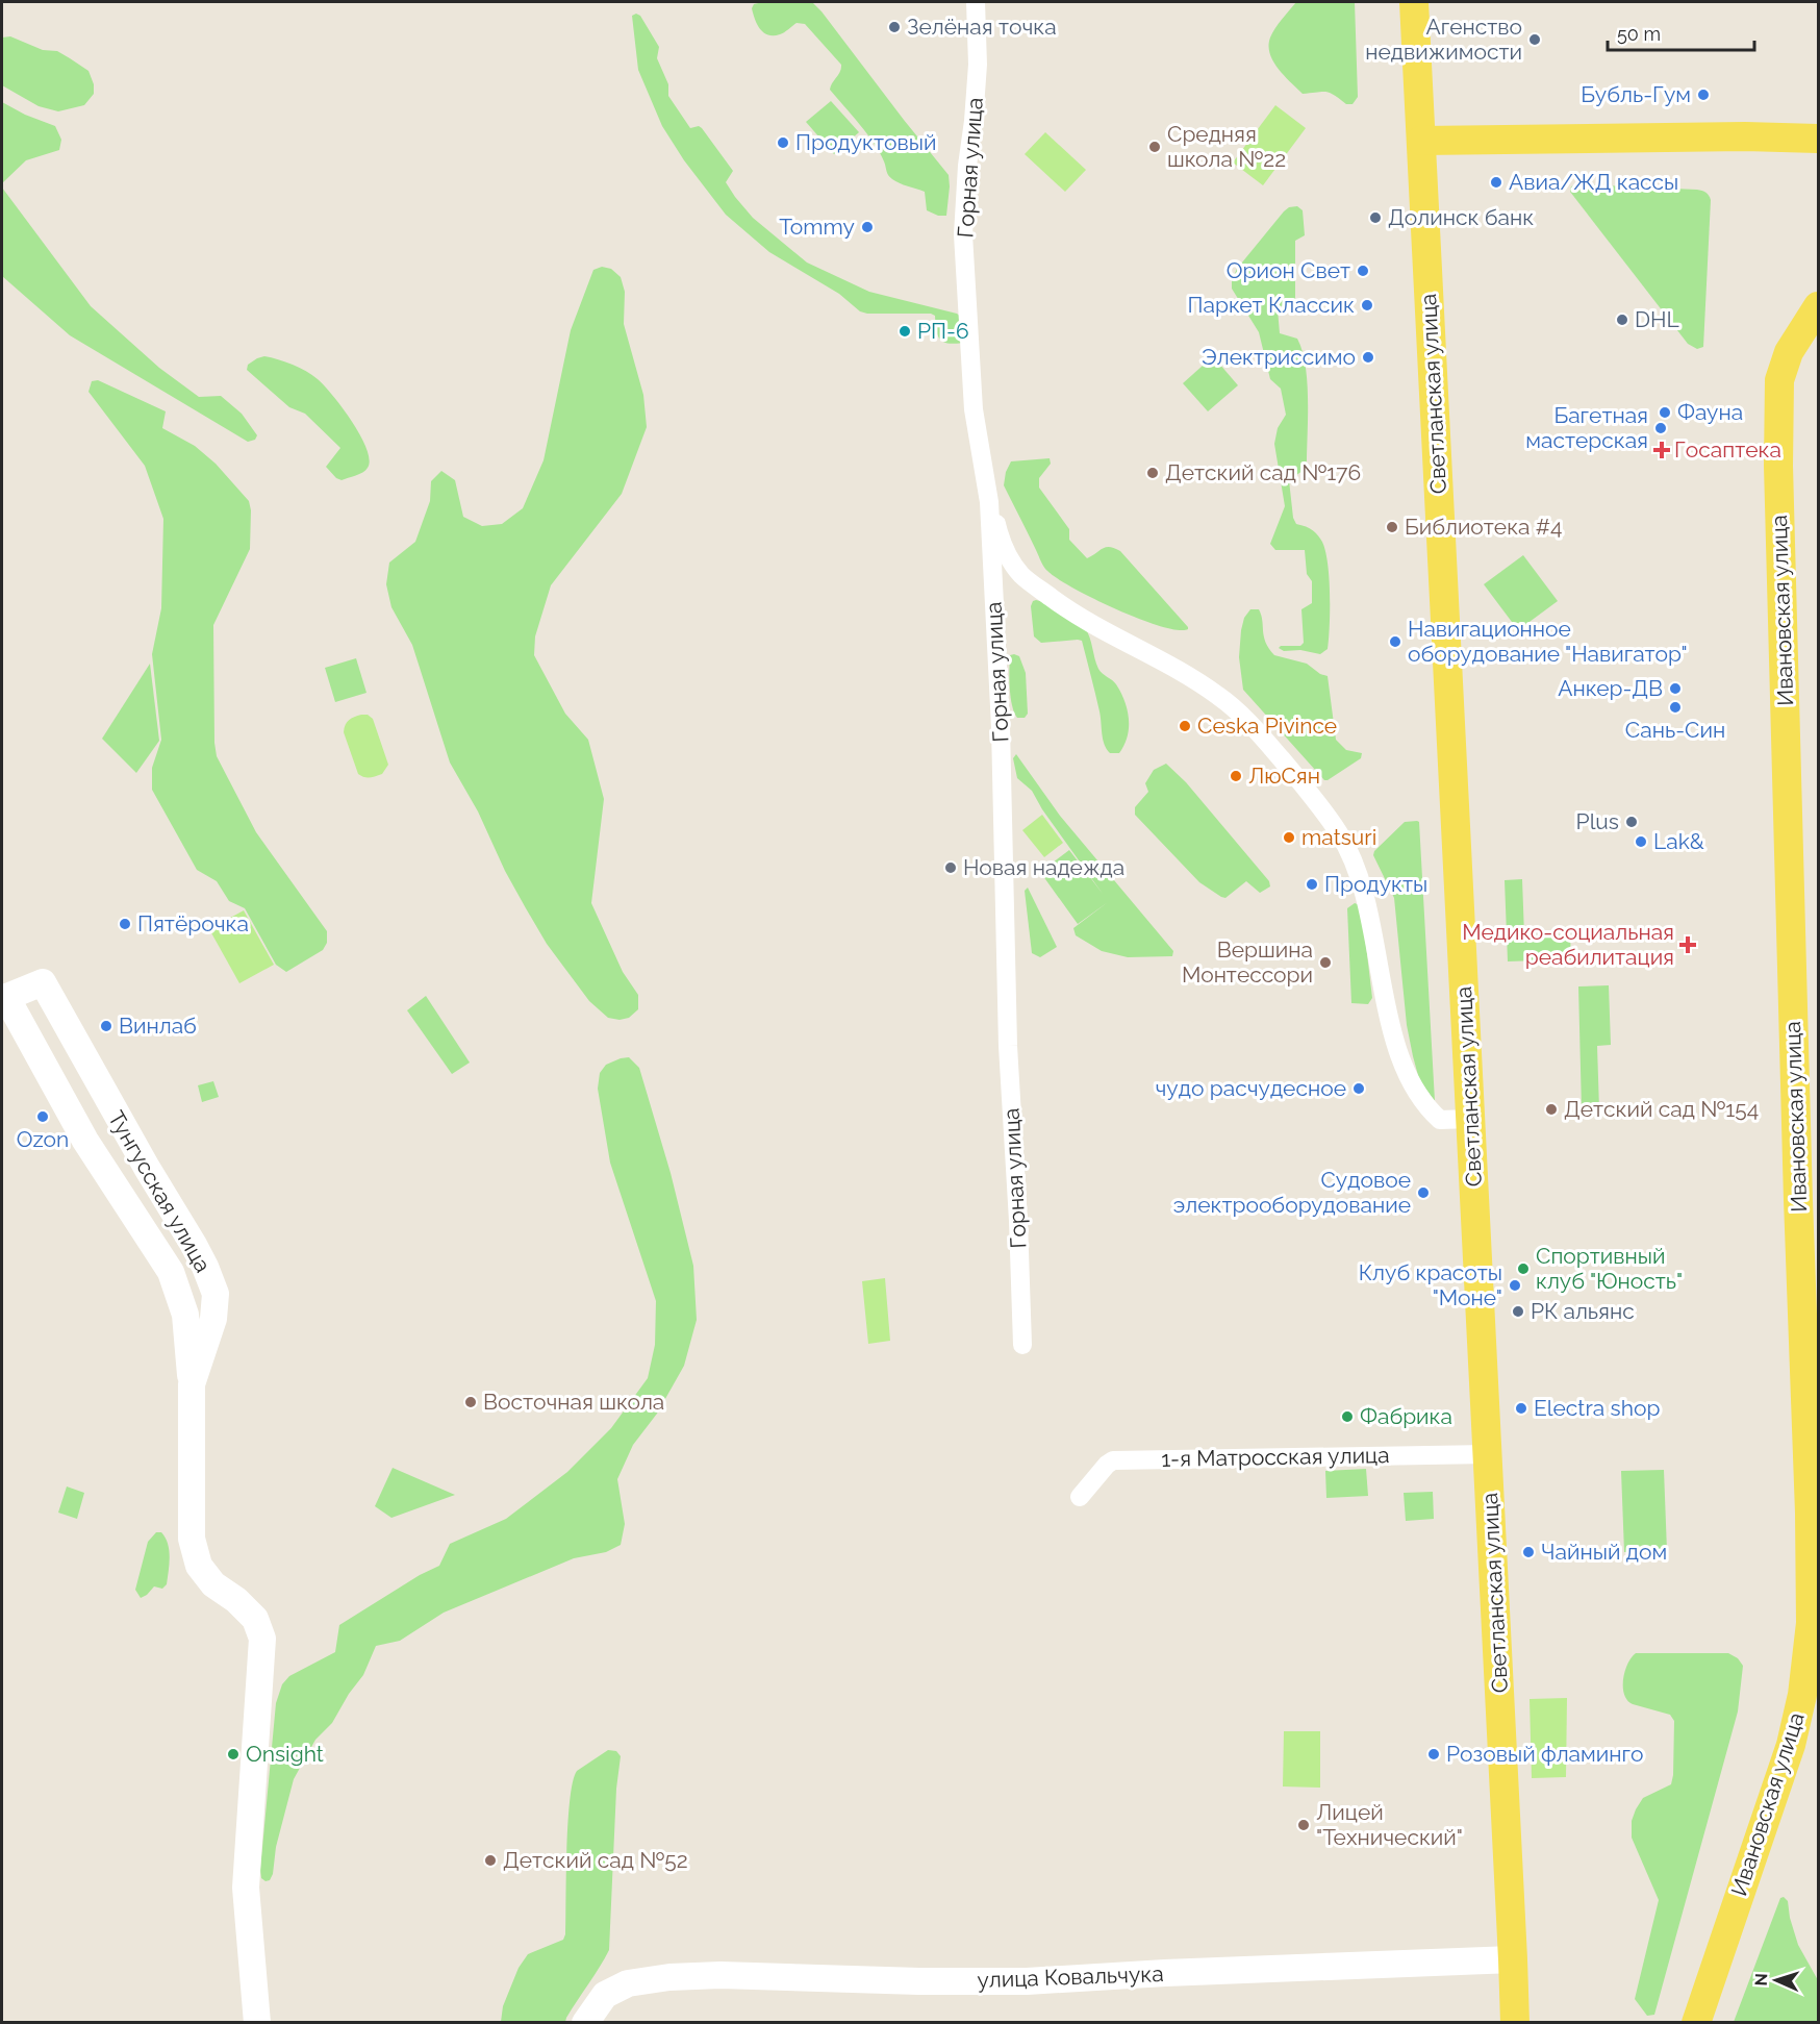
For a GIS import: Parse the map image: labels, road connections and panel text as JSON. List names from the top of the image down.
{
  "streets": {
    "main road": [
      "Светланская улица",
      "Ивановская улица",
      "Тунгусская улица",
      "улица Ковальчука"
    ],
    "street": ["Горная улица", "1-я Матросская улица"]
  },
  "crossings": [
    ["Светланская улица", "1-я Матросская улица"],
    ["Светланская улица", "улица Ковальчука"]
  ],
  "places": {
    "other": [
      "Зелёная точка",
      "Агенство недвижимости",
      "Бубль-Гум",
      "Продуктовый",
      "Средняя школа №22",
      "Авиа/ЖД кассы",
      "Долинск банк",
      "Tommy",
      "Орион Свет",
      "Паркет Классик",
      "DHL",
      "РП-6",
      "Электриссимо",
      "Фауна",
      "Багетная мастерская",
      "Детский сад №176",
      "Библиотека #4",
      "Навигационное оборудование \"Навигатор\"",
      "Анкер-ДВ",
      "Сань-Син",
      "Ceska Pivince",
      "ЛюСян",
      "Plus",
      "matsuri",
      "Lak&",
      "Новая надежда",
      "Продукты",
      "Пятёрочка",
      "Вершина Монтессори",
      "Винлаб",
      "чудо расчудесное",
      "Детский сад №154",
      "Ozon",
      "Судовое электрооборудование",
      "Спортивный клуб \"Юность\"",
      "Клуб красоты \"Моне\"",
      "РК альянс",
      "Восточная школа",
      "Electra shop",
      "Фабрика",
      "Чайный дом",
      "Onsight",
      "Розовый фламинго",
      "Лицей \"Технический\"",
      "Детский сад №52"
    ],
    "health": ["Госаптека", "Медико-социальная реабилитация"]
  },
  "scale_bar": "50 m",
  "north": "left"
}
